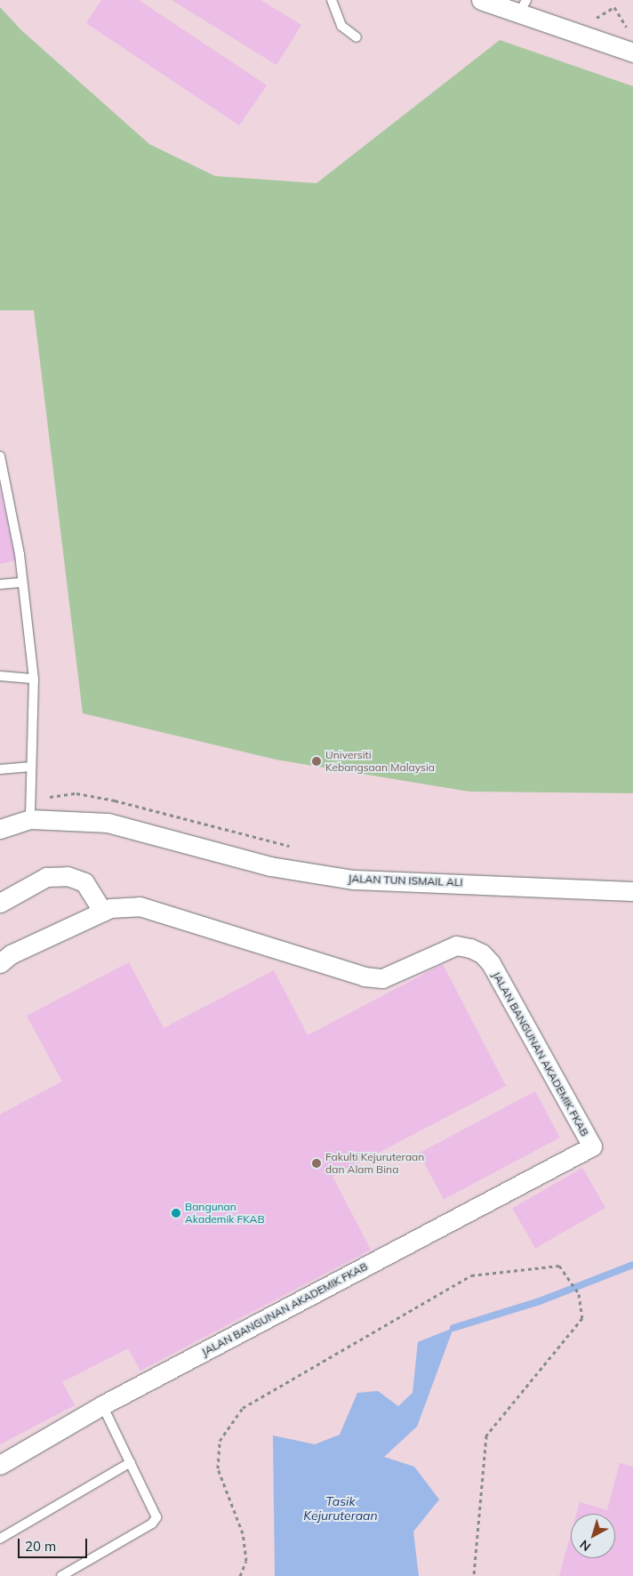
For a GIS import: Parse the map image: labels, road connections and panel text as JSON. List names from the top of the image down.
{
  "streets": {
    "street": ["JALAN TUN ISMAIL ALI", "JALAN BANGUNAN AKADEMIK FKAB"]
  },
  "water": ["Tasik Kejuruteraan"],
  "places": ["Universiti Kebangsaan Malaysia", "Fakulti Kejuruteraan dan Alam Bina", "Bangunan Akademik FKAB"],
  "scale_bar": "20 m",
  "north": "bottom left"
}
